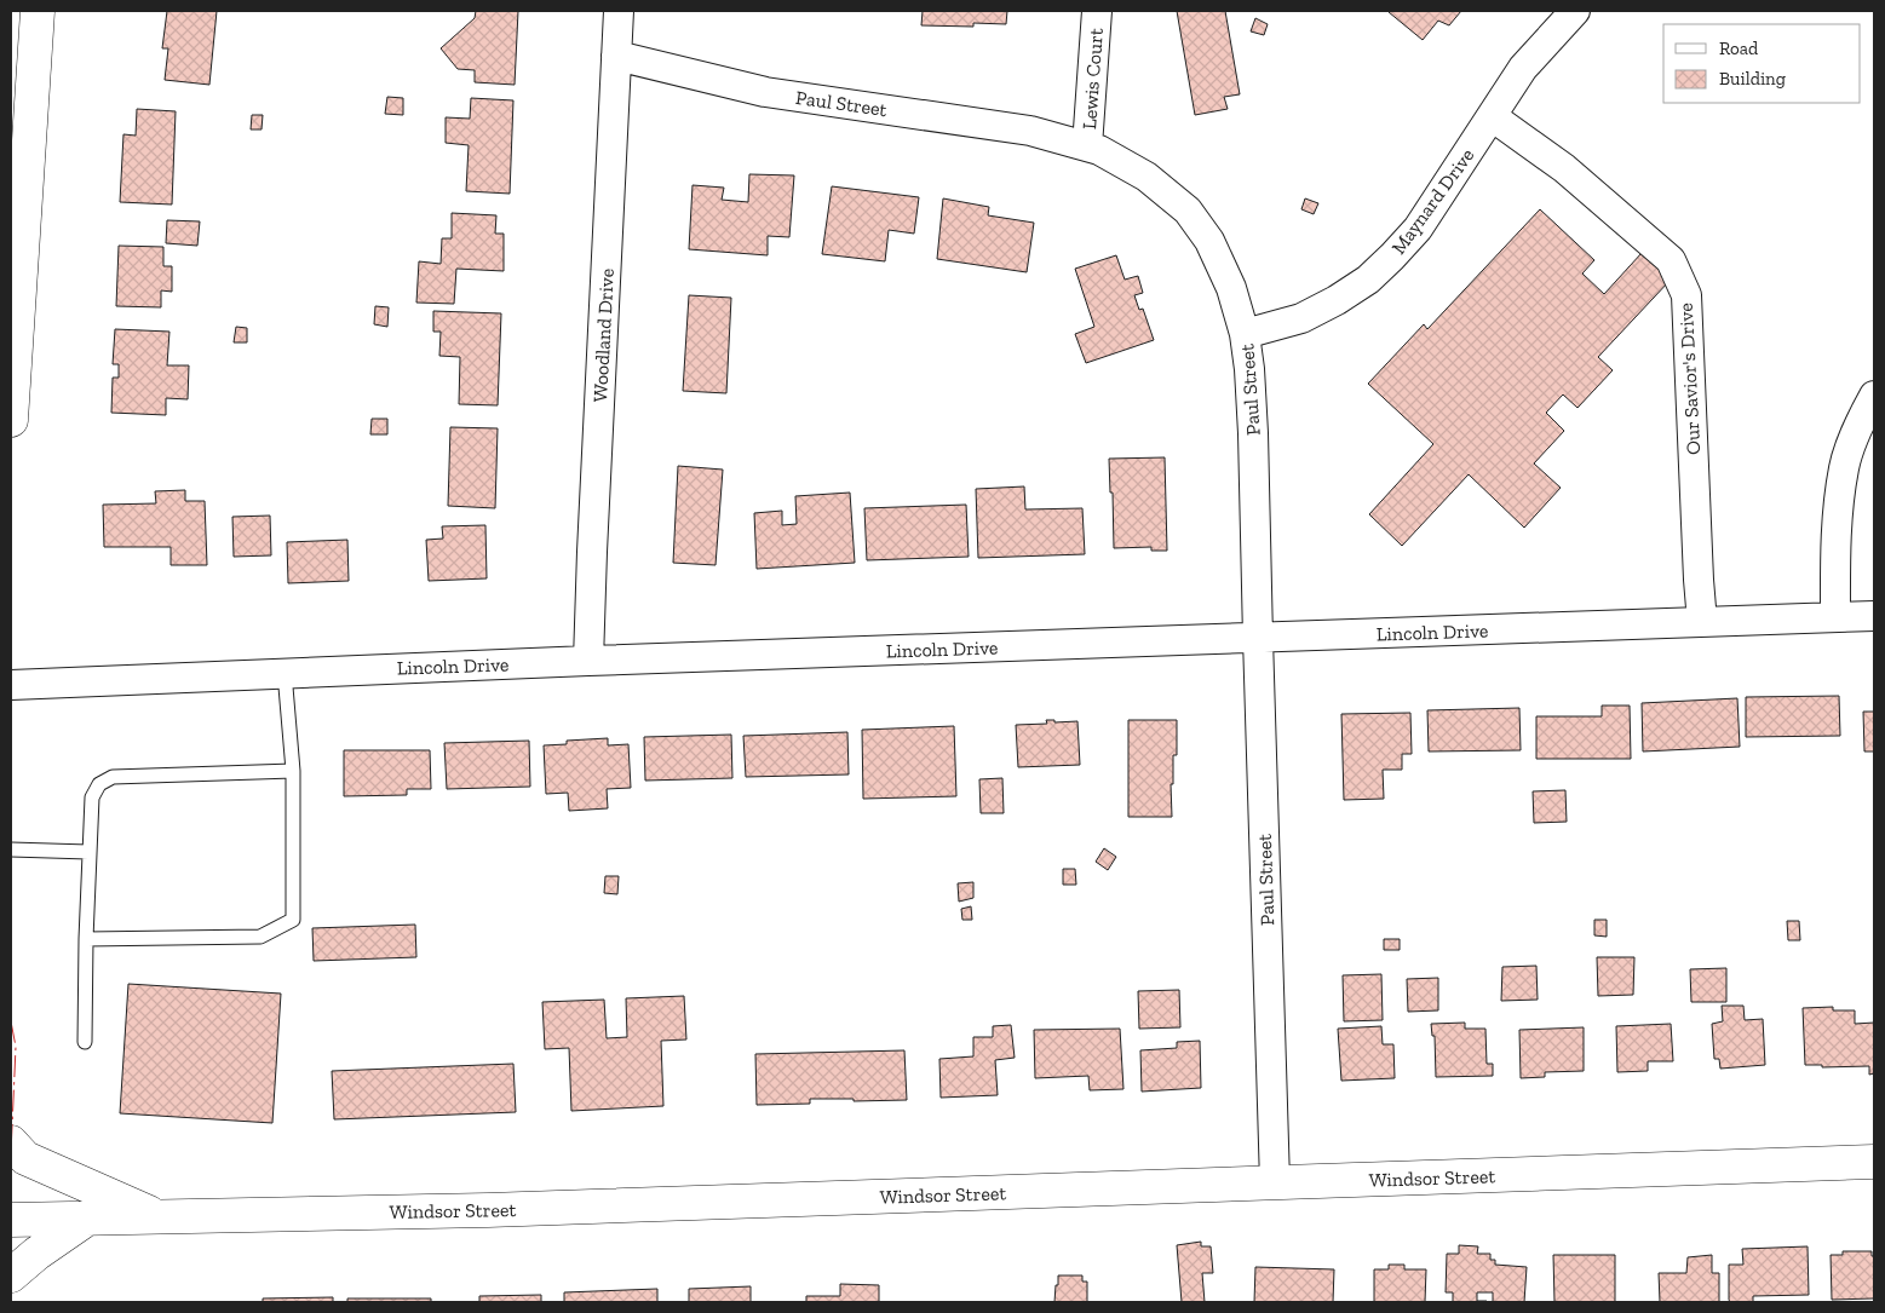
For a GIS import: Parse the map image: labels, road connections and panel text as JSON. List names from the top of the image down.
{
  "streets": {
    "main road": ["Windsor Street"],
    "street": [
      "Lewis Court",
      "Paul Street",
      "Maynard Drive",
      "Woodland Drive",
      "Our Savior's Drive",
      "Lincoln Drive"
    ]
  },
  "crossings": [
    ["Lewis Court", "Paul Street"],
    ["Paul Street", "Maynard Drive"],
    ["Paul Street", "Woodland Drive"],
    ["Paul Street", "Lincoln Drive"],
    ["Paul Street", "Windsor Street"],
    ["Maynard Drive", "Our Savior's Drive"],
    ["Woodland Drive", "Lincoln Drive"],
    ["Our Savior's Drive", "Lincoln Drive"]
  ],
  "legend": ["Road", "Building"]
}
